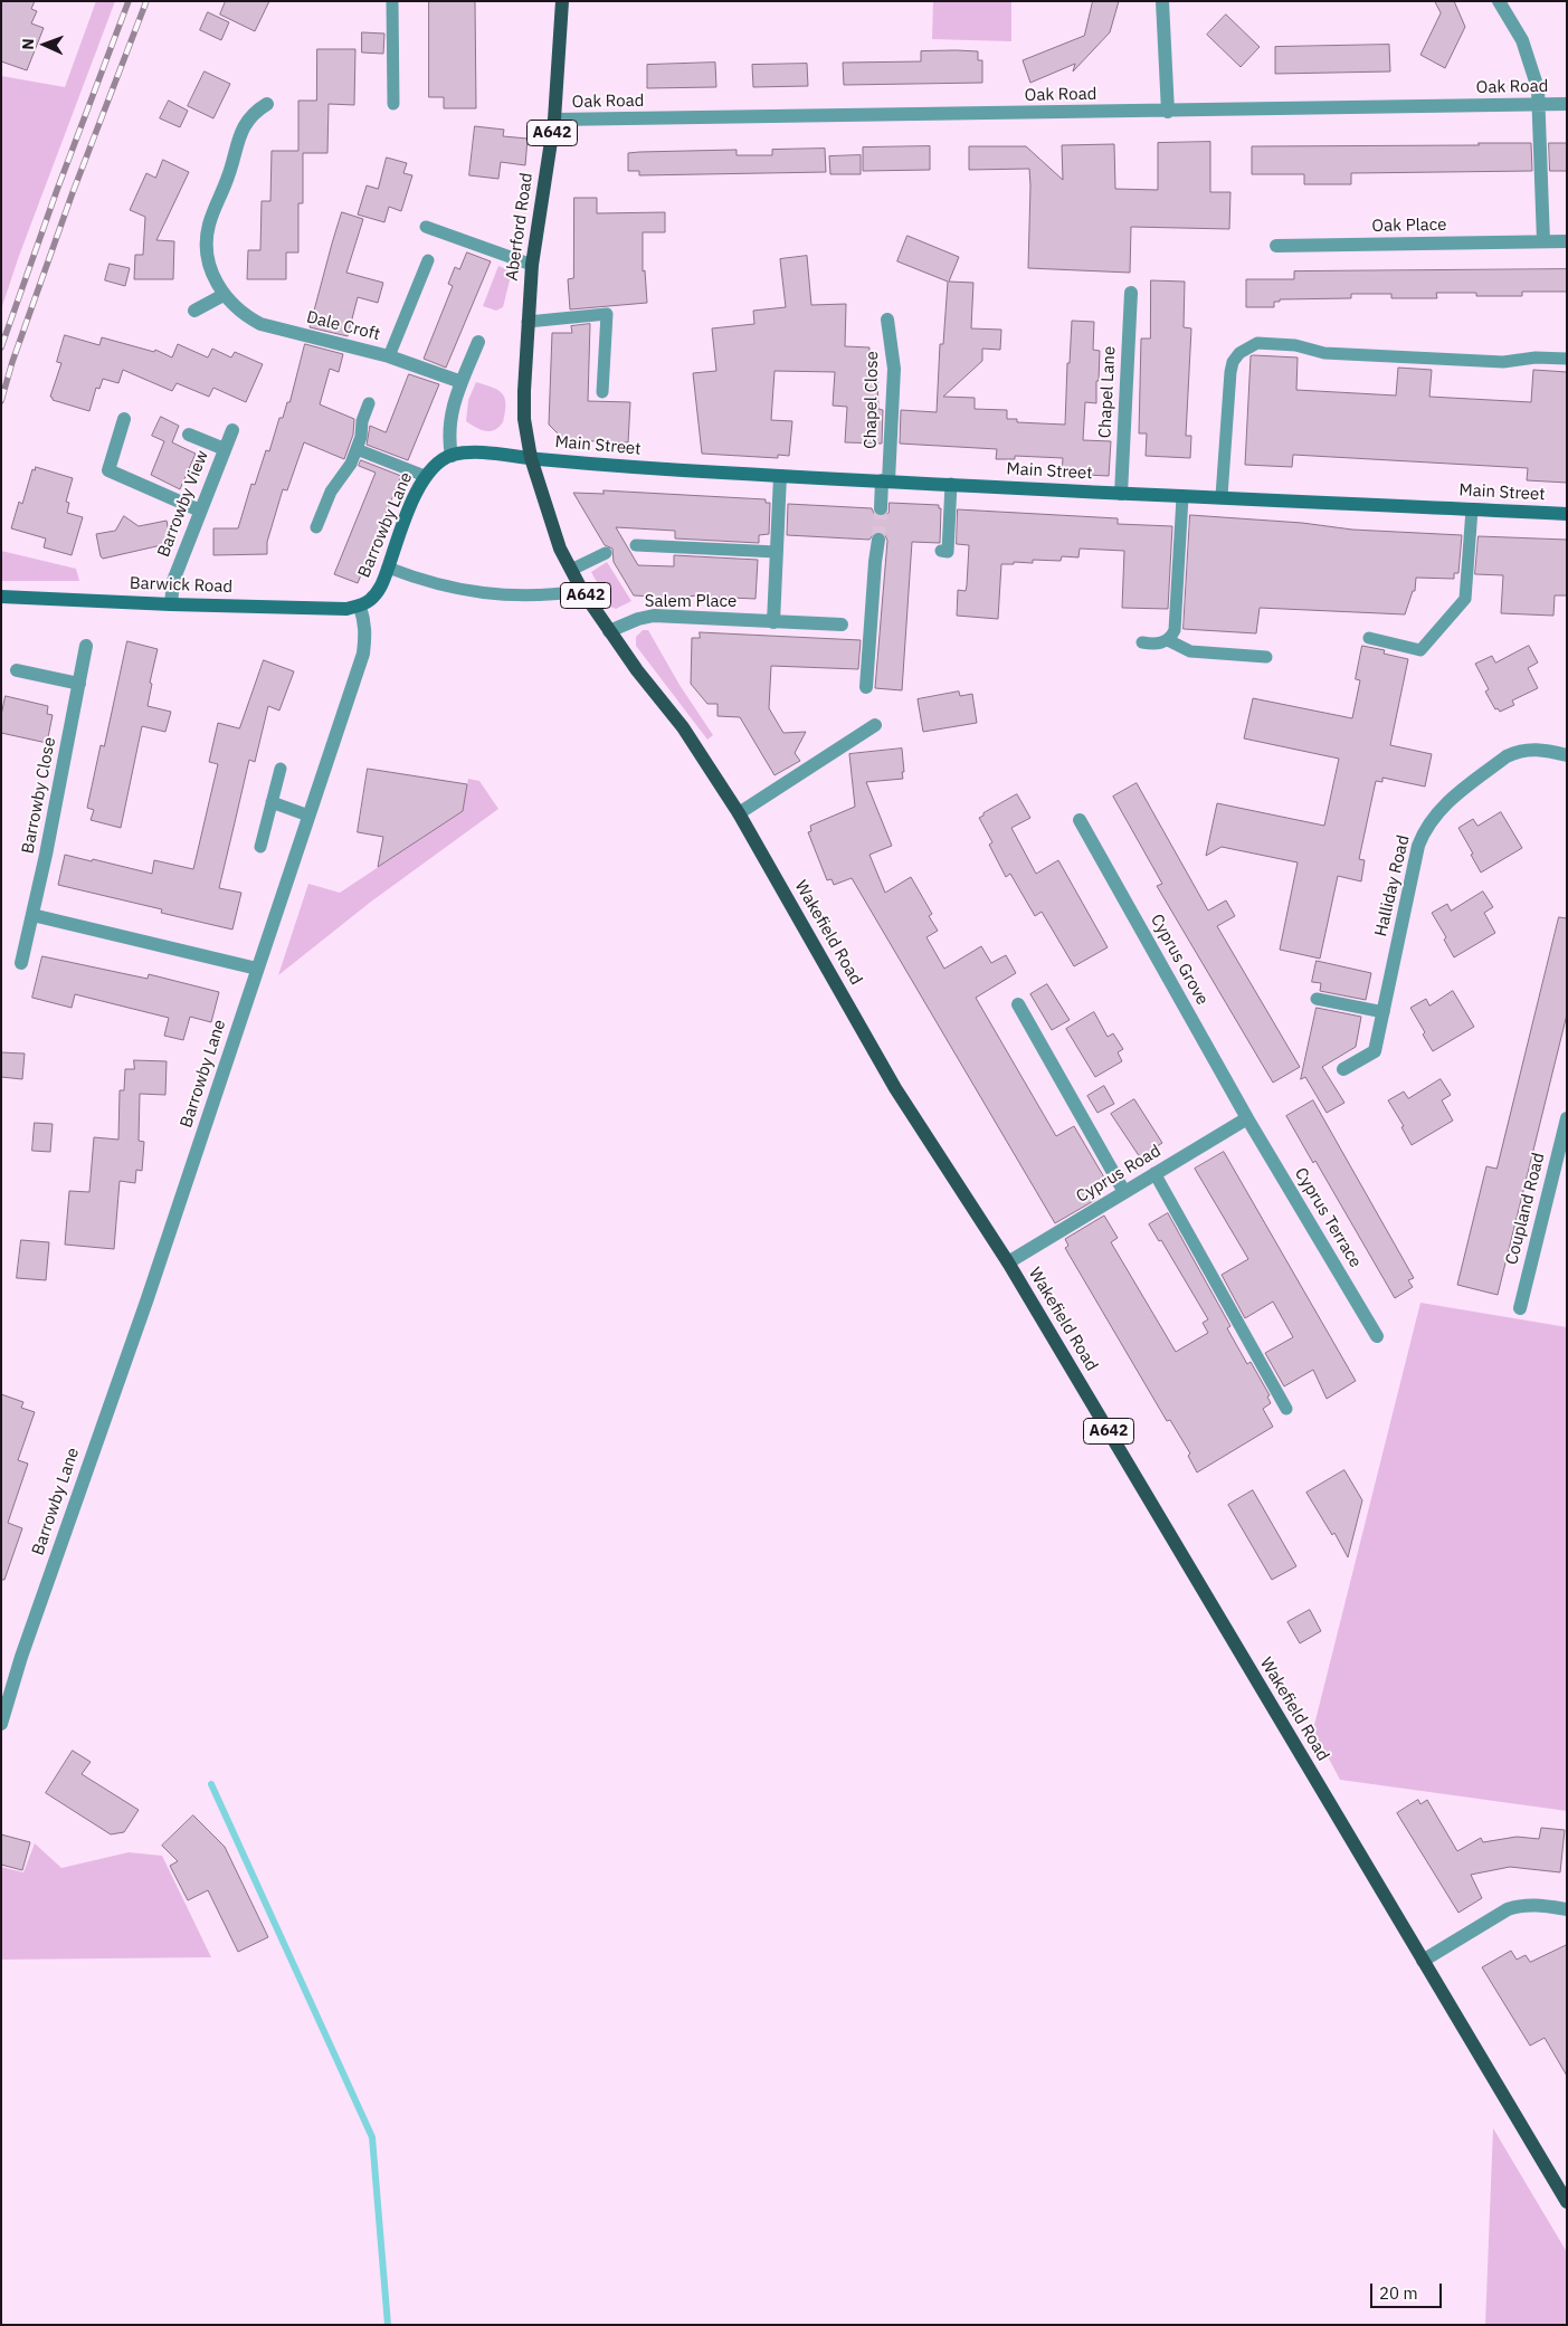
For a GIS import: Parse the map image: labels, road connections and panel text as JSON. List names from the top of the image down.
{
  "streets": {
    "main road": [
      "A642",
      "Aberford Road",
      "Main Street",
      "Barrowby Lane",
      "Barwick Road",
      "Wakefield Road"
    ],
    "street": [
      "Oak Road",
      "Oak Place",
      "Dale Croft",
      "Chapel Lane",
      "Chapel Close",
      "Barrowby View",
      "Salem Place",
      "Barrowby Close",
      "Halliday Road",
      "Cyprus Grove",
      "Cyprus Road",
      "Coupland Road",
      "Cyprus Terrace"
    ]
  },
  "crossings": [
    ["Oak Road", "Aberford Road"],
    ["Aberford Road", "Main Street"],
    ["Aberford Road", "Wakefield Road"],
    ["Chapel Lane", "Main Street"],
    ["Chapel Close", "Main Street"],
    ["Main Street", "Wakefield Road"],
    ["Barrowby View", "Barwick Road"],
    ["Barrowby Lane", "Barwick Road"],
    ["Salem Place", "Wakefield Road"],
    ["Wakefield Road", "Cyprus Road"],
    ["Cyprus Grove", "Cyprus Road"],
    ["Cyprus Grove", "Cyprus Terrace"],
    ["Cyprus Road", "Cyprus Terrace"]
  ],
  "scale_bar": "20 m",
  "north": "left"
}
